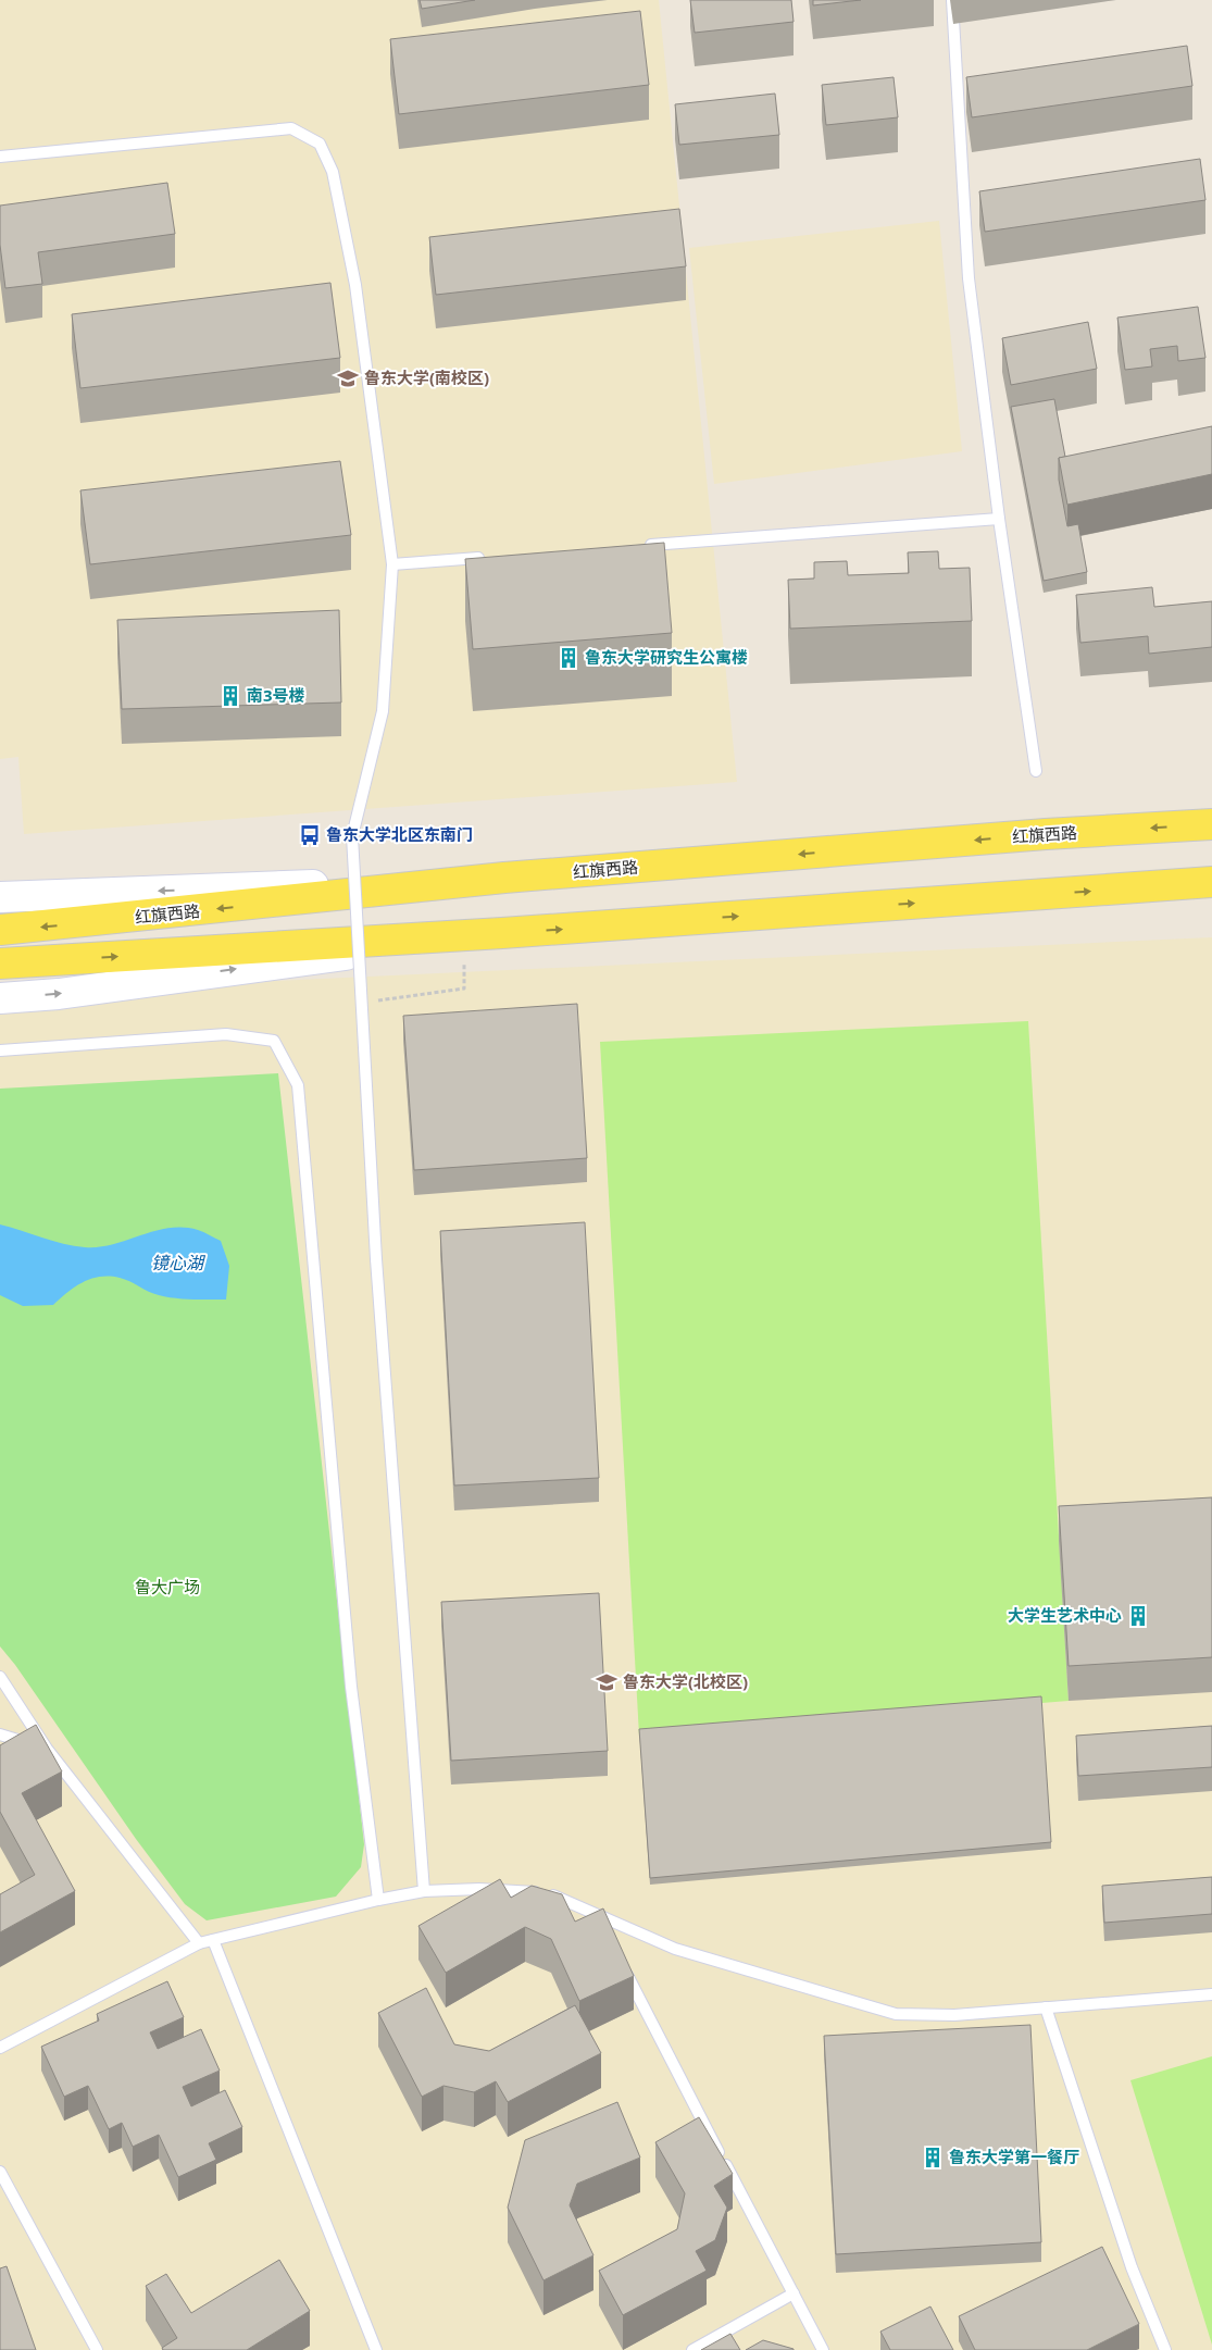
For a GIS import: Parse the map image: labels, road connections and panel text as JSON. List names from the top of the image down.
{
  "streets": {
    "main road": ["红旗西路"]
  },
  "water": ["镜心湖"],
  "parks": ["鲁大广场"],
  "places": {
    "school or university": ["鲁东大学(南校区)", "鲁东大学(北校区)"],
    "building": [
      "鲁东大学研究生公寓楼",
      "南3号楼",
      "大学生艺术中心",
      "鲁东大学第一餐厅"
    ],
    "bus stop": ["鲁东大学北区东南门"]
  }
}
